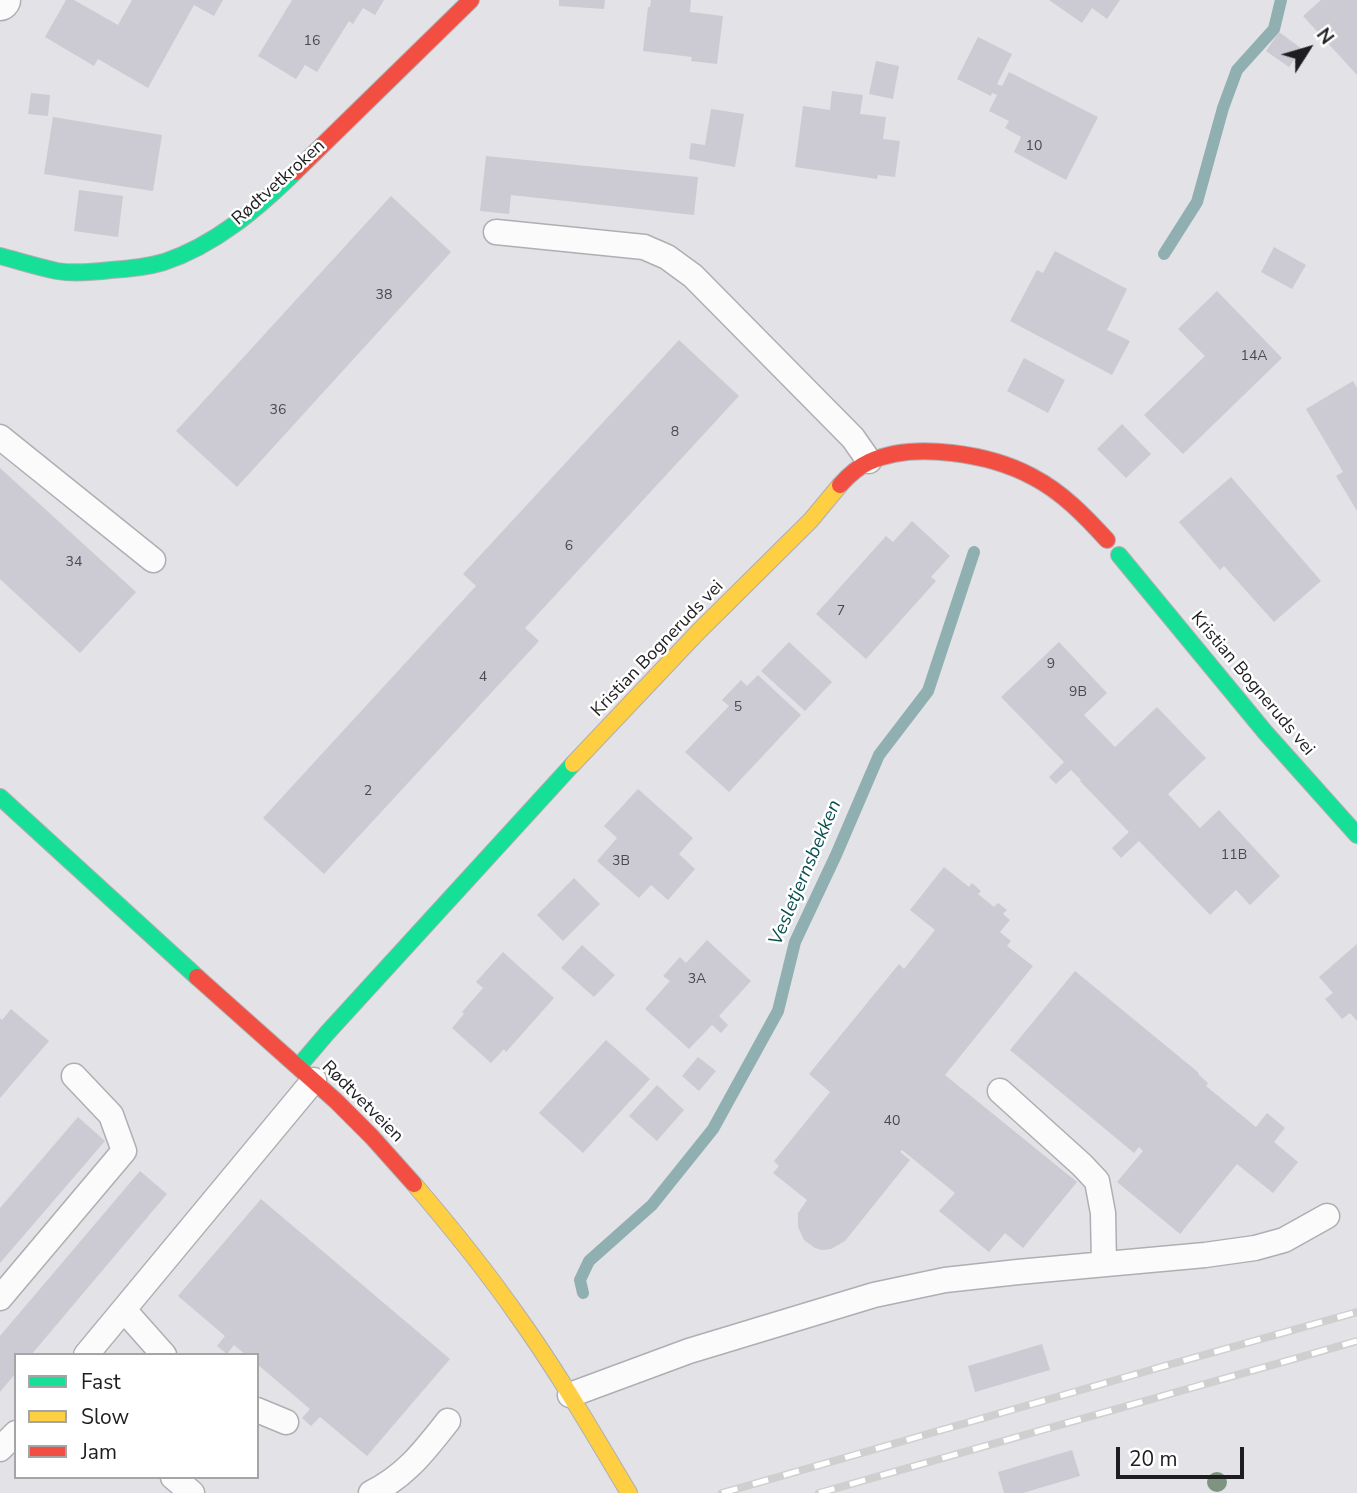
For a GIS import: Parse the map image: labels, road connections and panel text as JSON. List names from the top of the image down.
{
  "streets": {
    "street": ["Rødtvetkroken", "Kristian Bogneruds vei", "Rødtvetveien"]
  },
  "crossings": [
    ["Kristian Bogneruds vei", "Rødtvetveien"]
  ],
  "water": ["Vesletjernsbekken"],
  "house_numbers": [
    "16",
    "10",
    "38",
    "14A",
    "36",
    "8",
    "6",
    "34",
    "7",
    "9",
    "4",
    "9B",
    "5",
    "2",
    "11B",
    "3B",
    "3A",
    "40"
  ],
  "legend": ["Fast", "Slow", "Jam"],
  "scale_bar": "20 m",
  "north": "top right"
}
